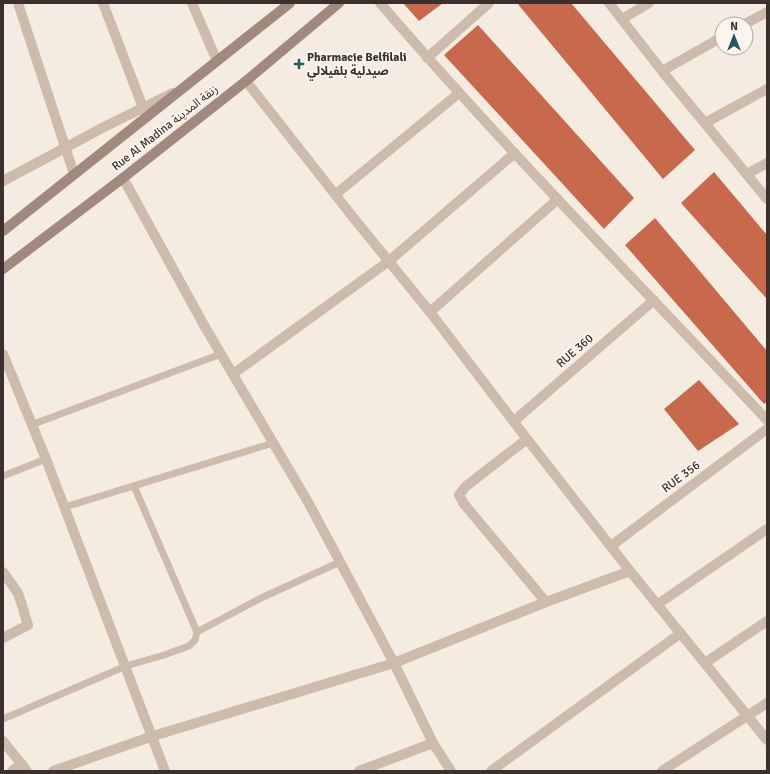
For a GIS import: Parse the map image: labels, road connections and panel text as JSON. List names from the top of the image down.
{
  "streets": {
    "main road": ["Rue Al Madina زنقة المدينة"],
    "street": ["RUE 360", "RUE 356"]
  },
  "places": {
    "health": ["Pharmacie Belfilali صيدلية بلفيلالي"]
  },
  "north": "top"
}
